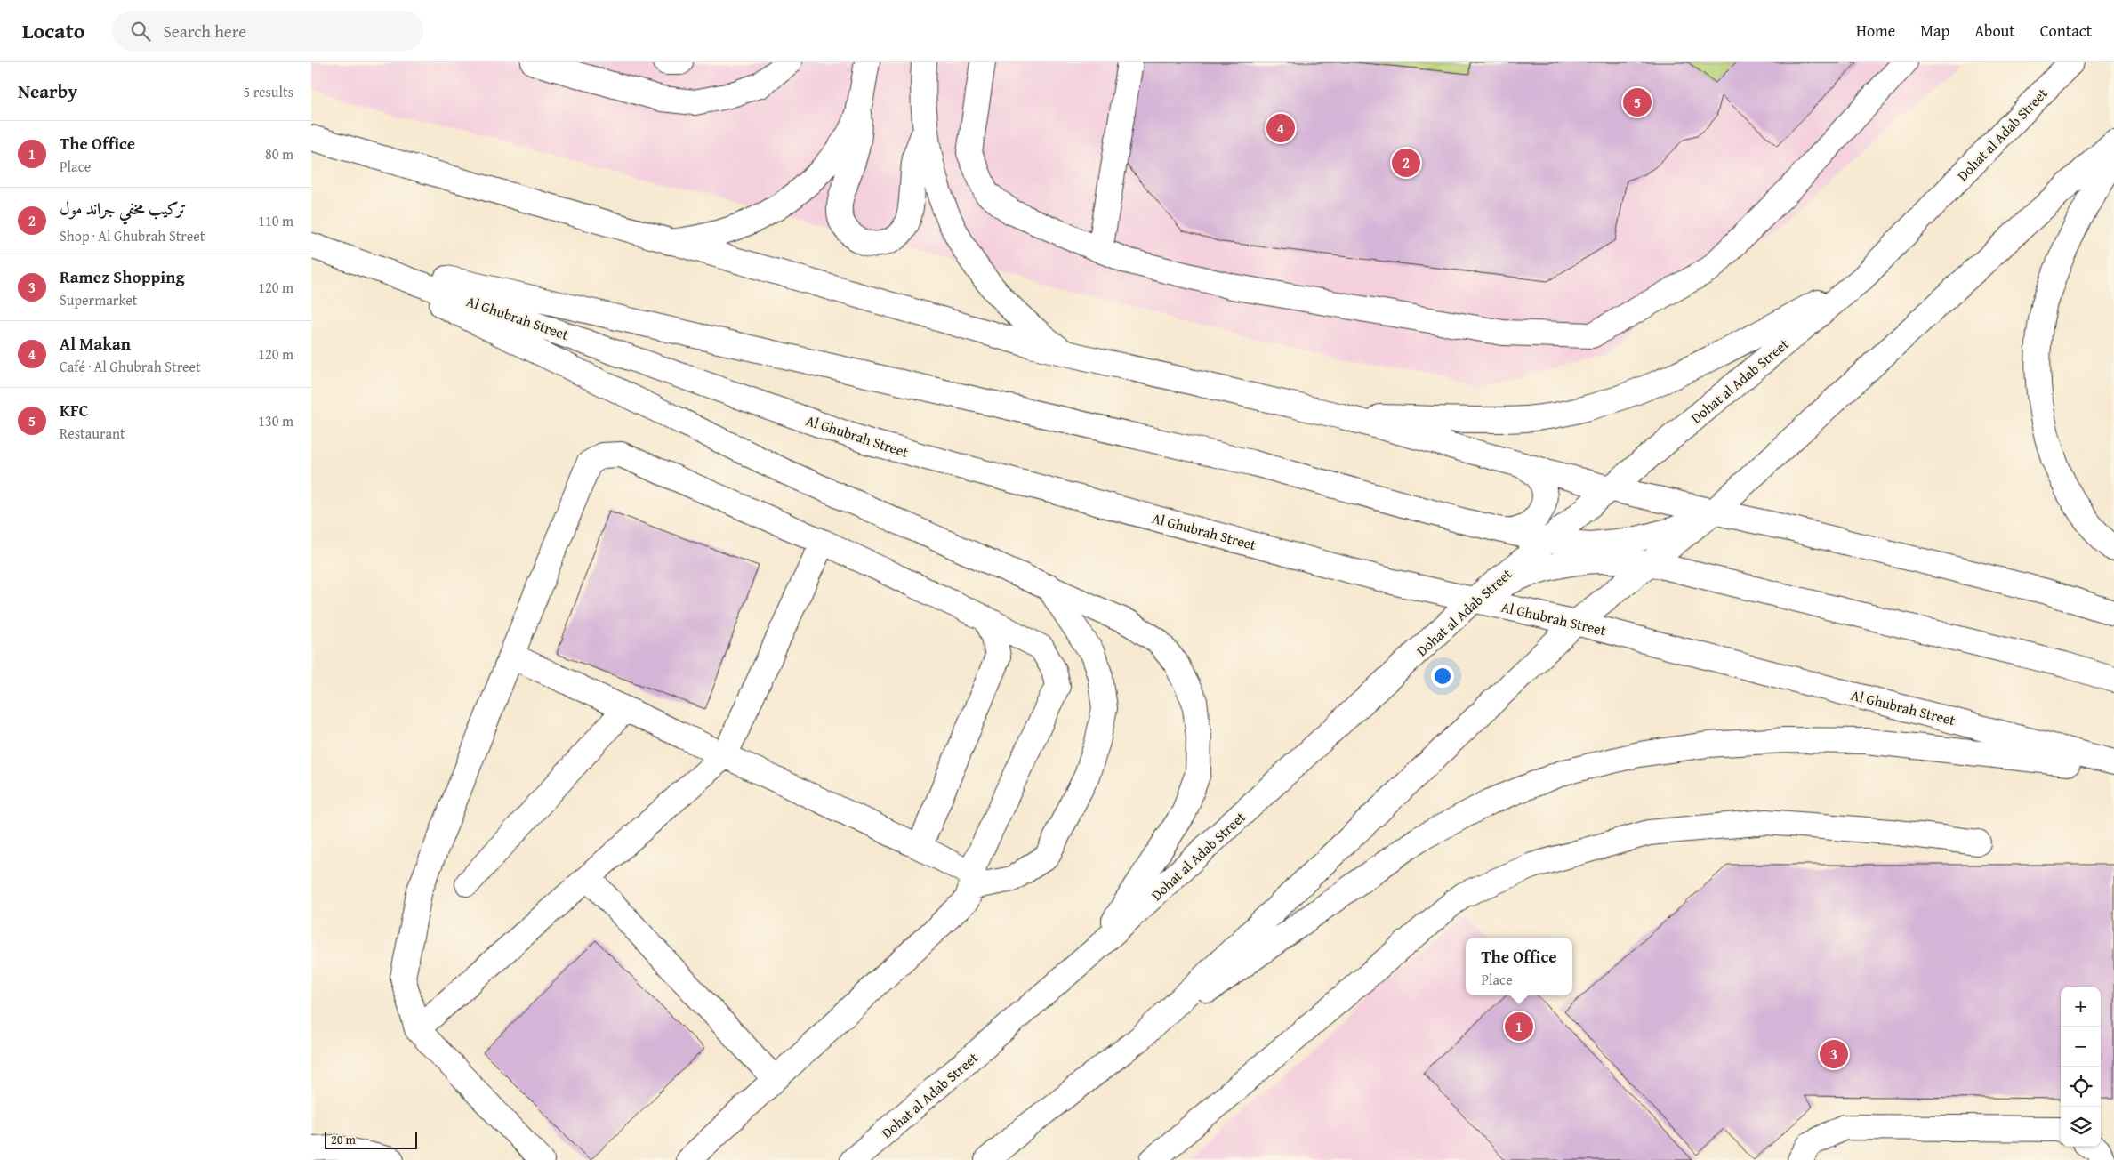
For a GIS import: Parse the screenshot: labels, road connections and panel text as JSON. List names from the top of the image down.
{
  "streets": {
    "main road": ["Dohat al Adab Street", "Al Ghubrah Street"]
  },
  "crossings": [
    ["Dohat al Adab Street", "Al Ghubrah Street"]
  ],
  "scale_bar": "20 m",
  "page": {
    "header": "Locato",
    "search": "Search here",
    "nav": [
      "Home",
      "Map",
      "About",
      "Contact"
    ],
    "heading": ["Nearby", "5 results"],
    "pins": [
      "5",
      "4",
      "2",
      "1",
      "3"
    ],
    "list": [
      {
        "mark": "1",
        "name": "The Office",
        "note": "Place",
        "value": "80 m"
      },
      {
        "mark": "2",
        "name": "تركيب مخفي جراند مول",
        "note": "Shop · Al Ghubrah Street",
        "value": "110 m"
      },
      {
        "mark": "3",
        "name": "Ramez Shopping",
        "note": "Supermarket",
        "value": "120 m"
      },
      {
        "mark": "4",
        "name": "Al Makan",
        "note": "Café · Al Ghubrah Street",
        "value": "120 m"
      },
      {
        "mark": "5",
        "name": "KFC",
        "note": "Restaurant",
        "value": "130 m"
      }
    ],
    "popup": ["The Office", "Place"],
    "map_buttons": ["+", "−"],
    "scale": "20 m"
  }
}
